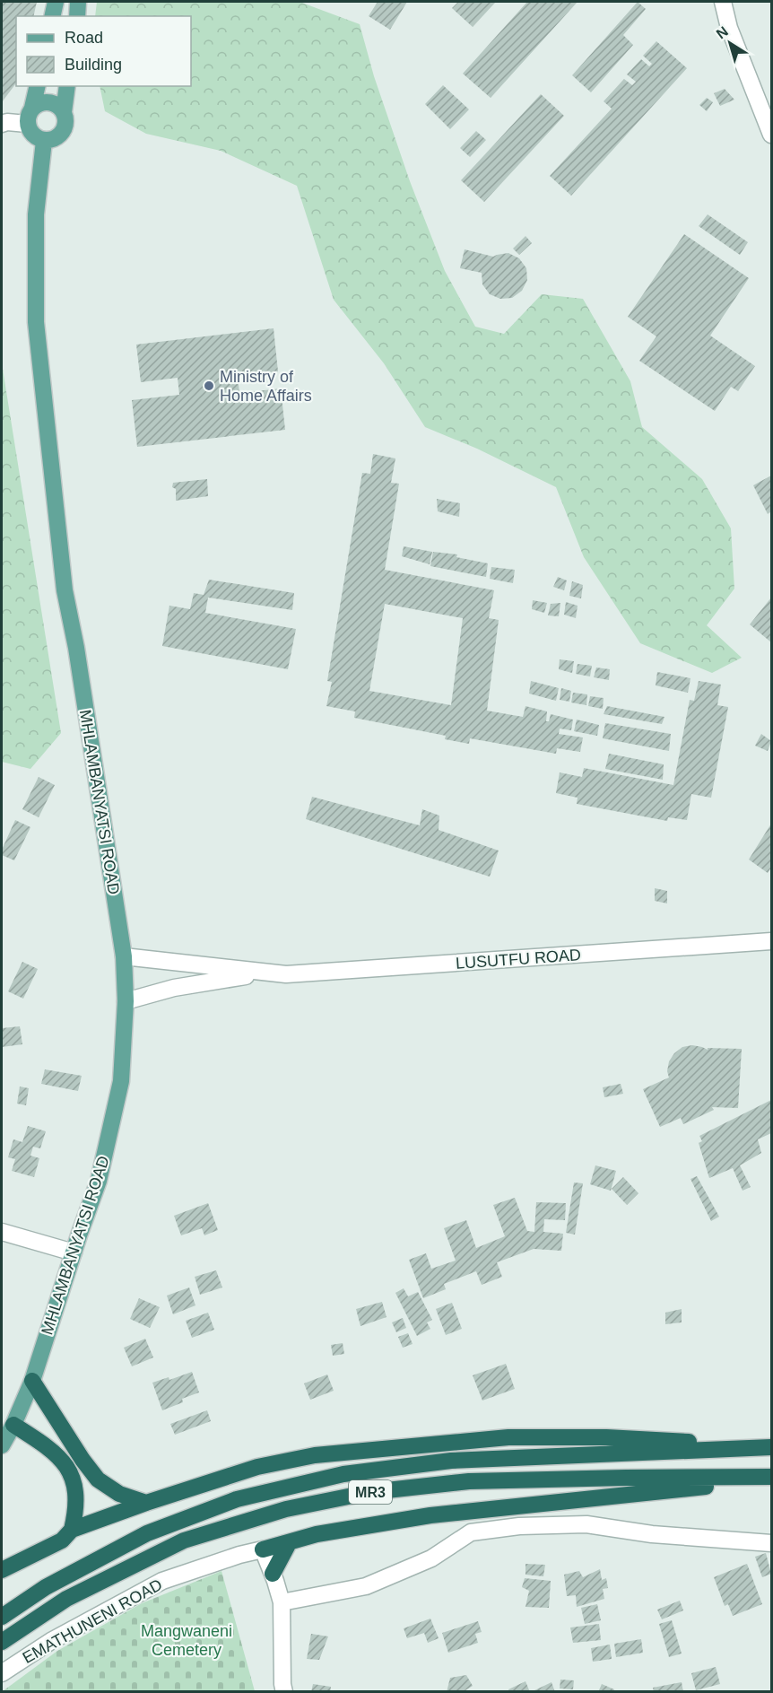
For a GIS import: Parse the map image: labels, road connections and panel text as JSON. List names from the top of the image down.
{
  "streets": {
    "highway": ["MR3"],
    "main road": ["MHLAMBANYATSI ROAD"],
    "street": ["LUSUTFU ROAD", "EMATHUNENI ROAD"]
  },
  "crossings": [
    ["MHLAMBANYATSI ROAD", "LUSUTFU ROAD"]
  ],
  "parks": ["Mangwaneni Cemetery"],
  "places": ["Ministry of Home Affairs"],
  "legend": ["Road", "Building"],
  "north": "top left"
}
